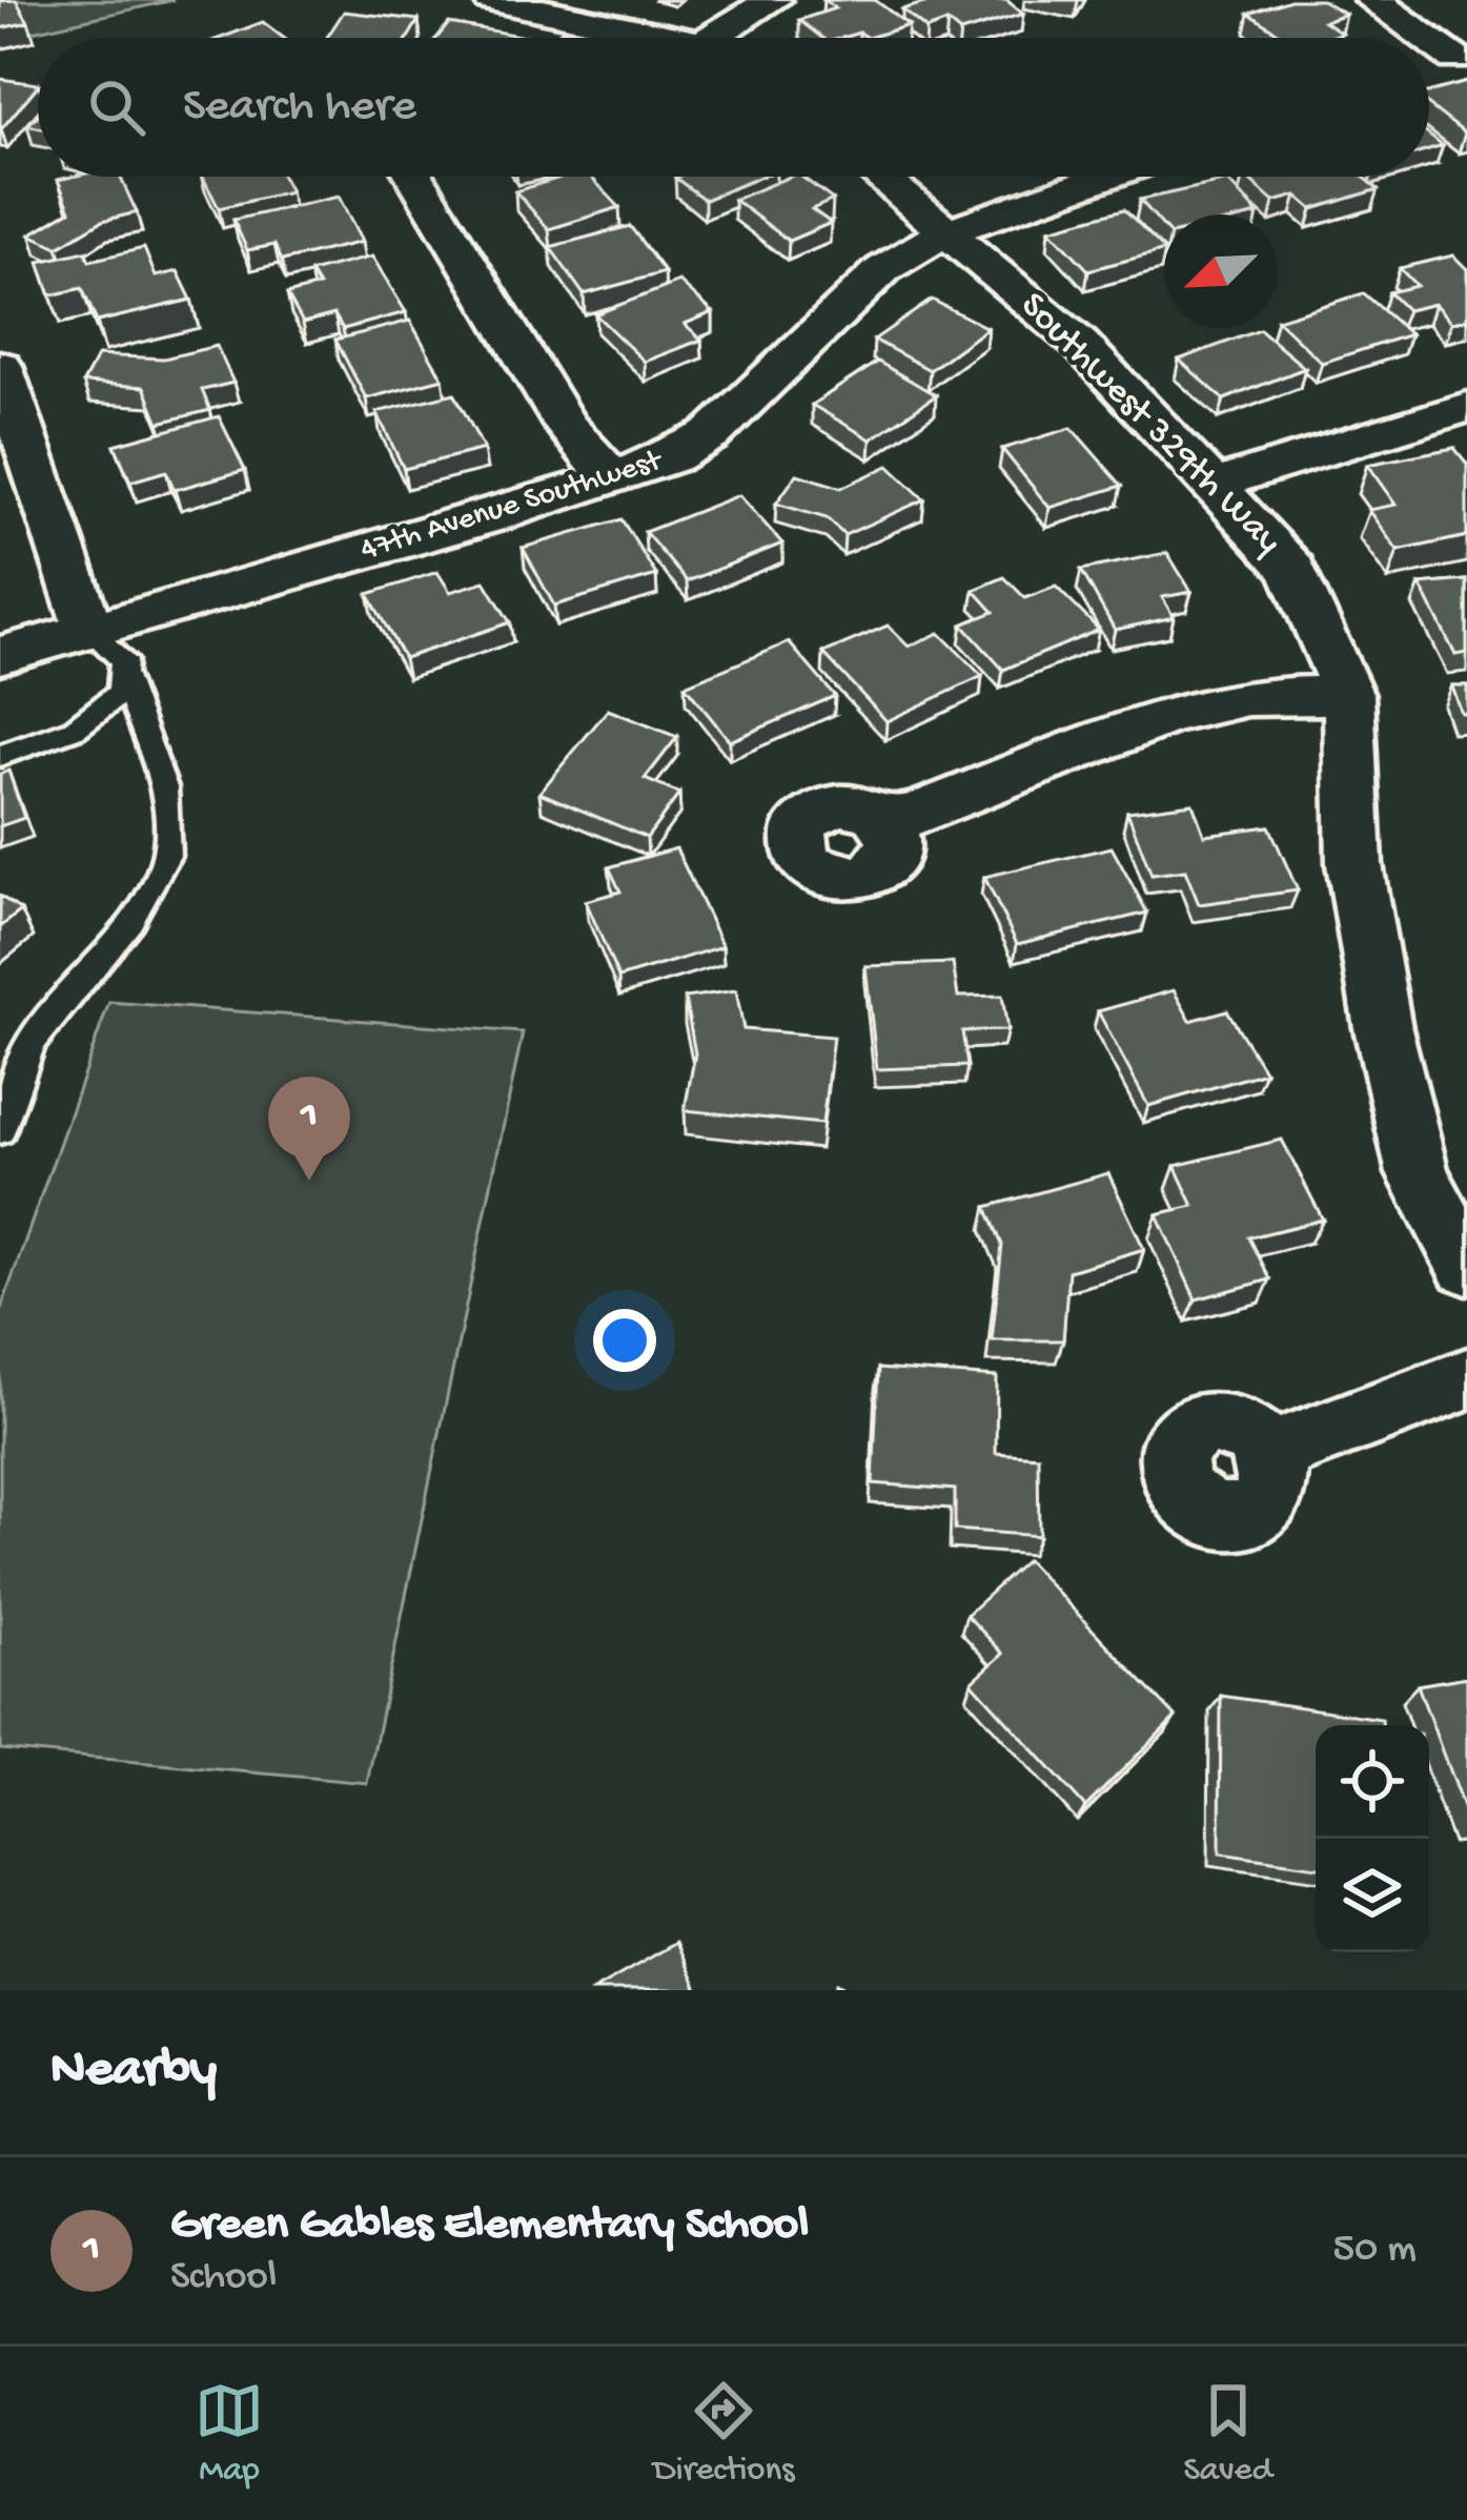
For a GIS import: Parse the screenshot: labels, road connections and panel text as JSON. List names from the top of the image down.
{
  "streets": {
    "street": ["Southwest 329th Way", "47th Avenue Southwest"]
  },
  "crossings": [
    ["Southwest 329th Way", "47th Avenue Southwest"]
  ],
  "north": "bottom left",
  "page": {
    "search": "Search here",
    "pins": "1",
    "heading": "Nearby",
    "list": [
      {
        "mark": "1",
        "name": "Green Gables Elementary School",
        "note": "School",
        "value": "50 m"
      }
    ],
    "nav": ["Map", "Directions", "Saved"]
  }
}
